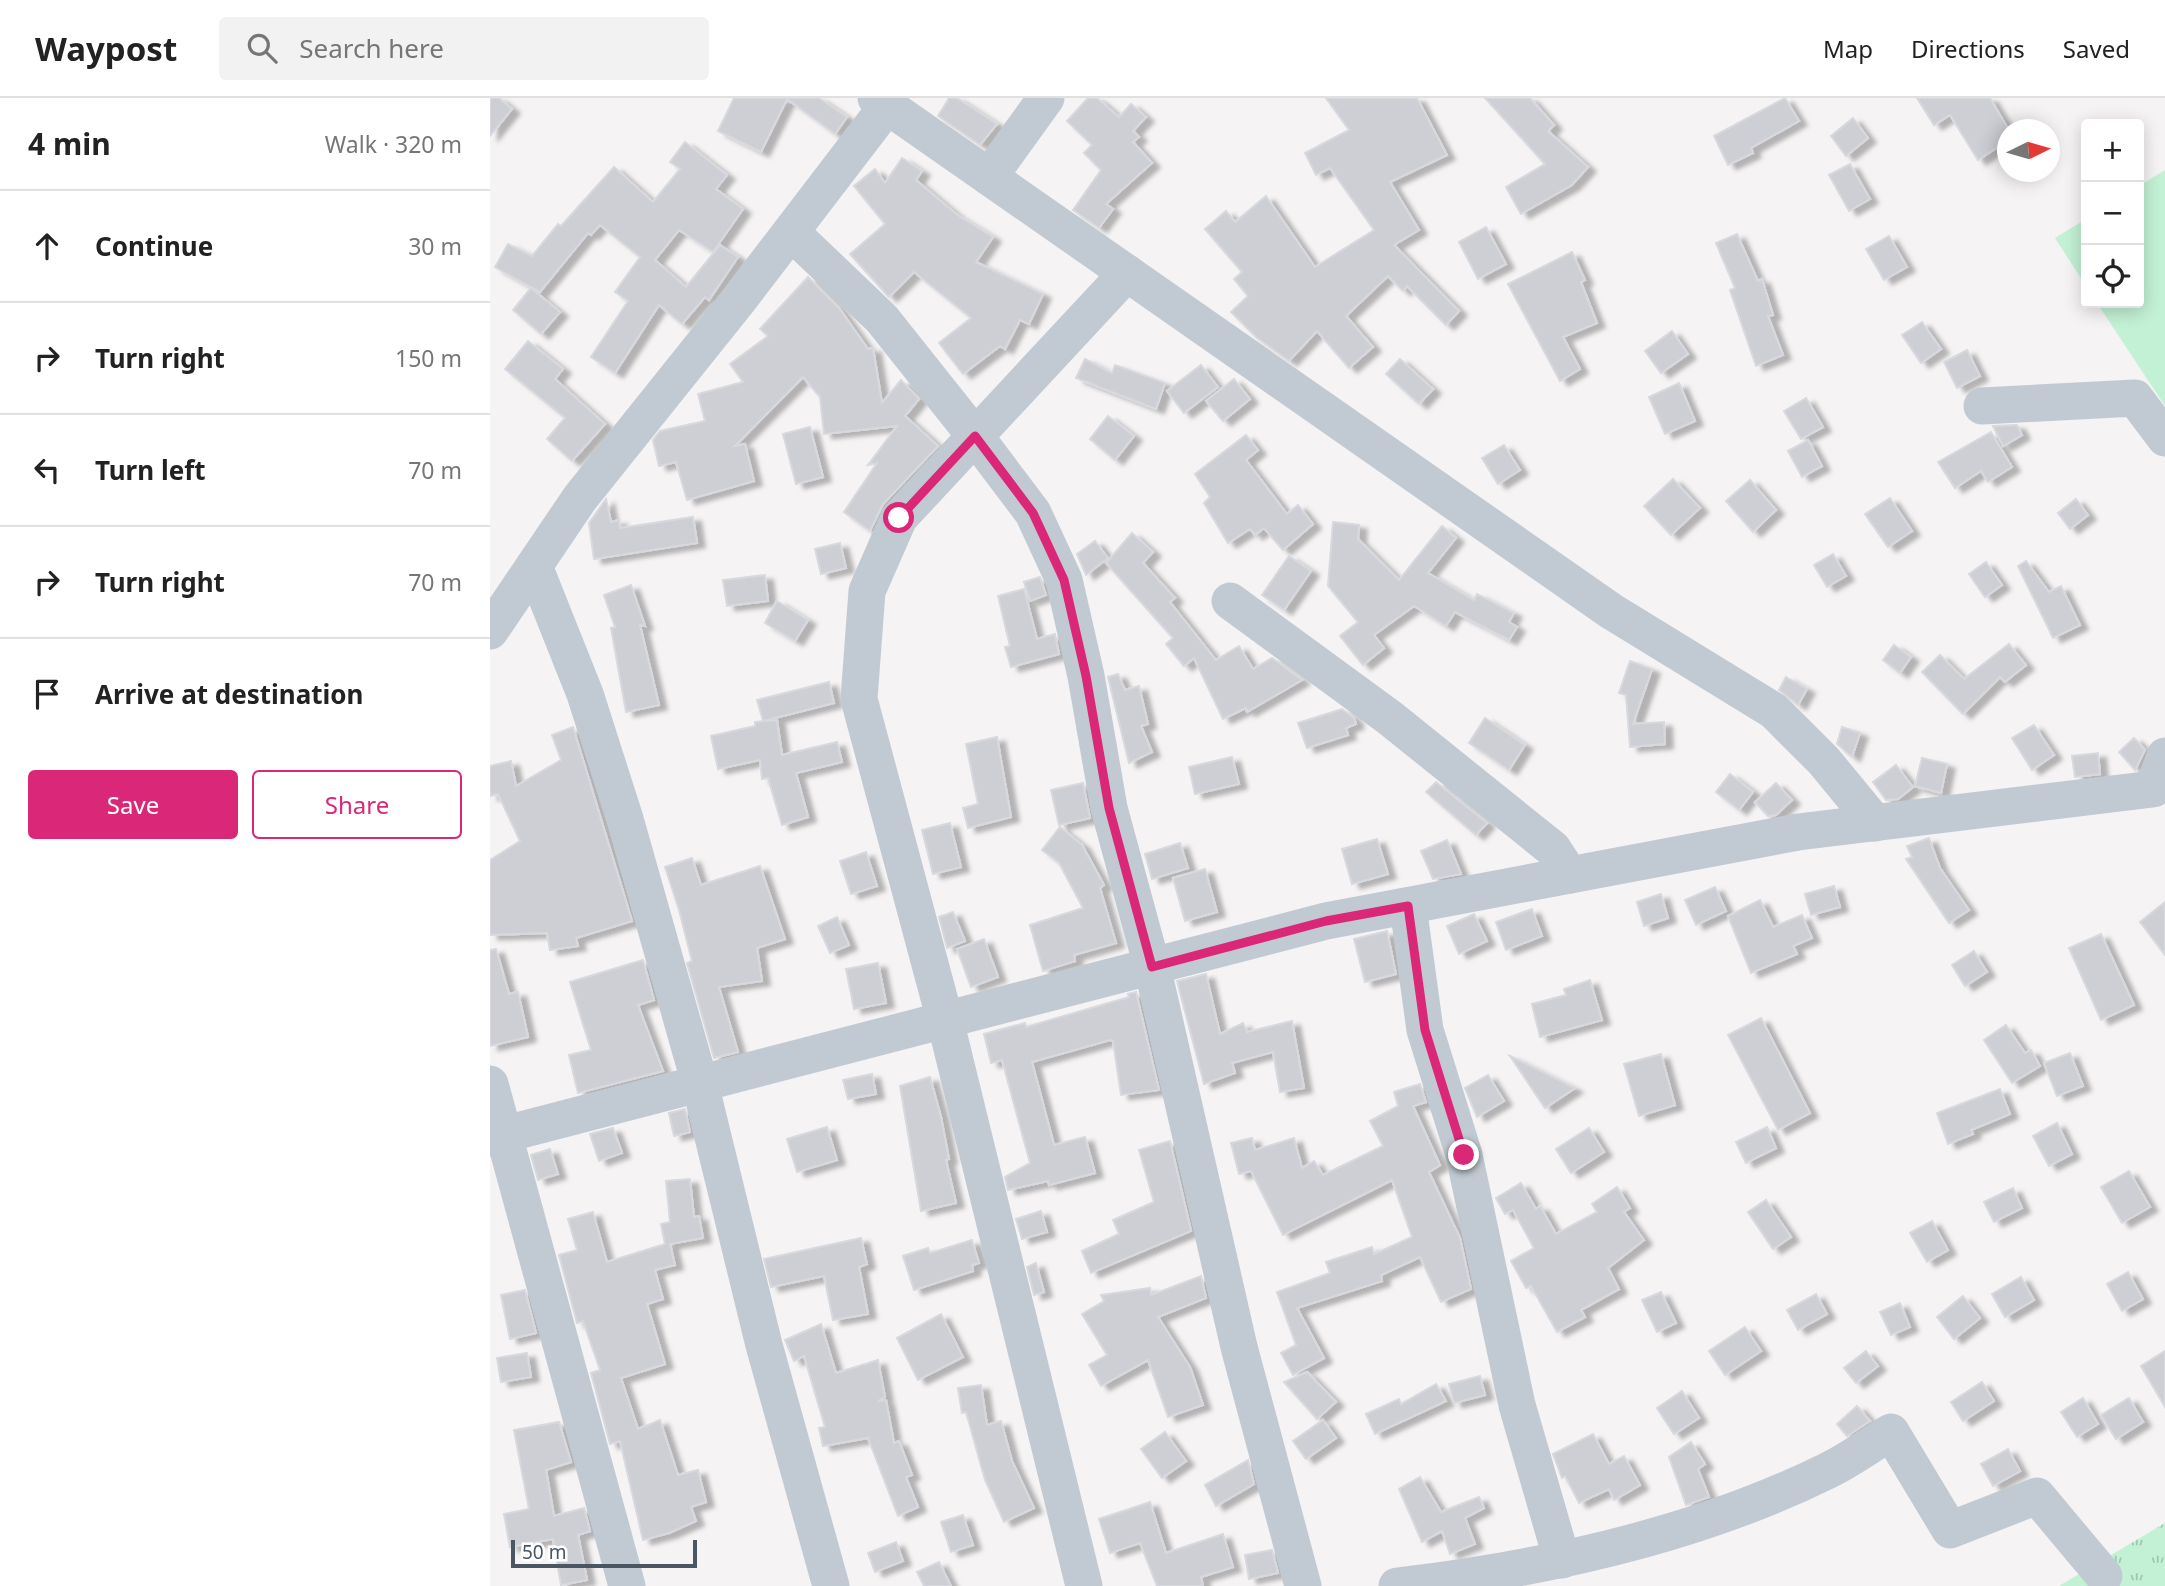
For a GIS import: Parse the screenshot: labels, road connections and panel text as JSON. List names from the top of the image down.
{
  "scale_bar": "50 m",
  "north": "right",
  "page": {
    "header": "Waypost",
    "search": "Search here",
    "nav": ["Map", "Directions", "Saved"],
    "heading": ["4 min", "Walk · 320 m"],
    "map_buttons": ["+", "−"],
    "list": [
      ["Continue", "30 m"],
      ["Turn right", "150 m"],
      ["Turn left", "70 m"],
      ["Turn right", "70 m"],
      "Arrive at destination"
    ],
    "buttons": ["Save", "Share"],
    "scale": "50 m"
  }
}
